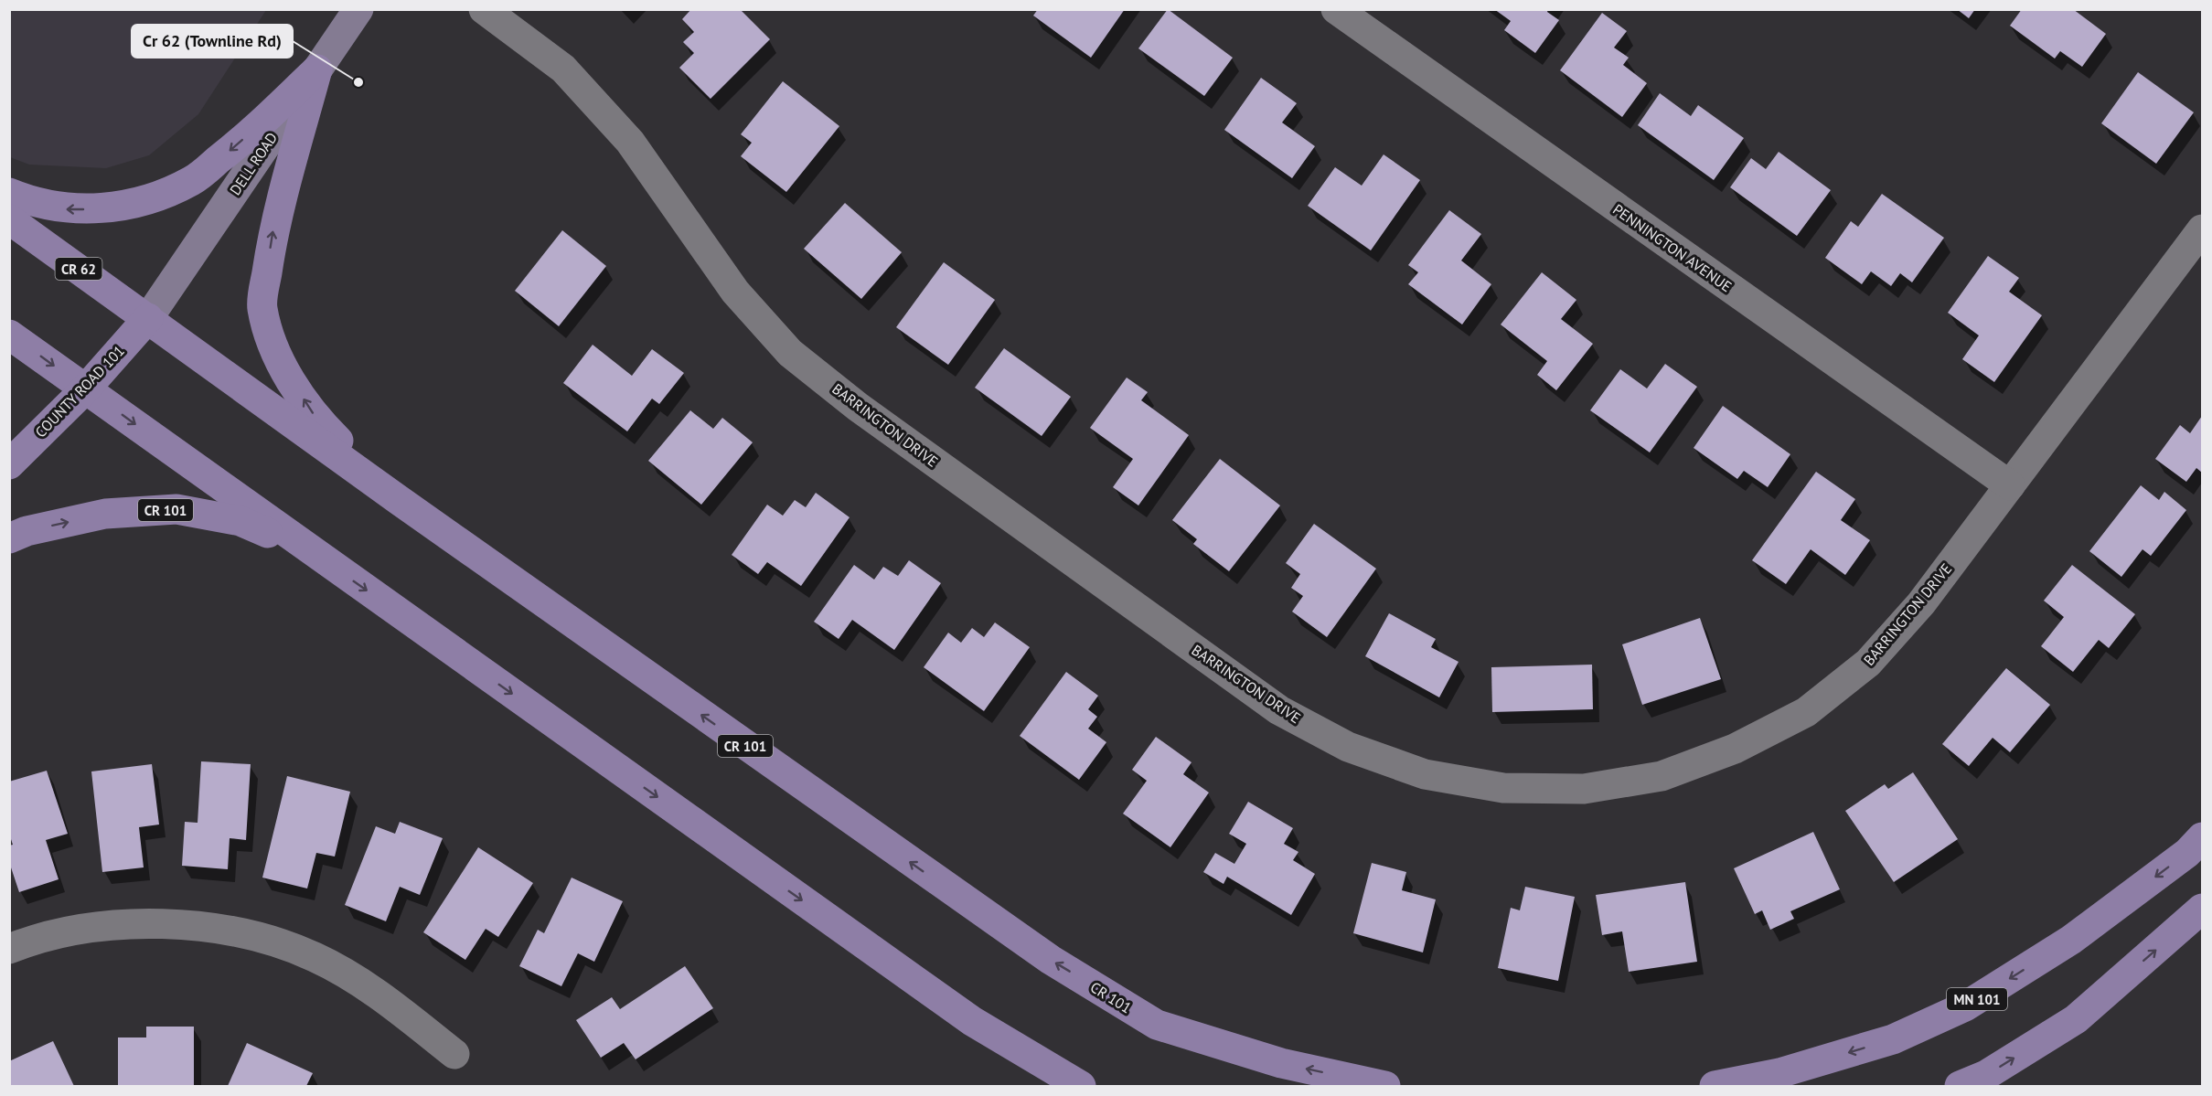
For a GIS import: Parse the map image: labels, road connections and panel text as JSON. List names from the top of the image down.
{
  "streets": {
    "main road": [
      "CR 62",
      "COUNTY ROAD 101",
      "CR 101",
      "MN 101"
    ],
    "street": ["DELL ROAD", "PENNINGTON AVENUE", "BARRINGTON DRIVE"]
  },
  "crossings": [
    ["DELL ROAD", "CR 62"],
    ["DELL ROAD", "COUNTY ROAD 101"],
    ["DELL ROAD", "CR 101"],
    ["PENNINGTON AVENUE", "BARRINGTON DRIVE"],
    ["CR 62", "COUNTY ROAD 101"],
    ["CR 62", "CR 101"],
    ["COUNTY ROAD 101", "CR 101"]
  ],
  "places": ["Cr 62 (Townline Rd)"]
}
